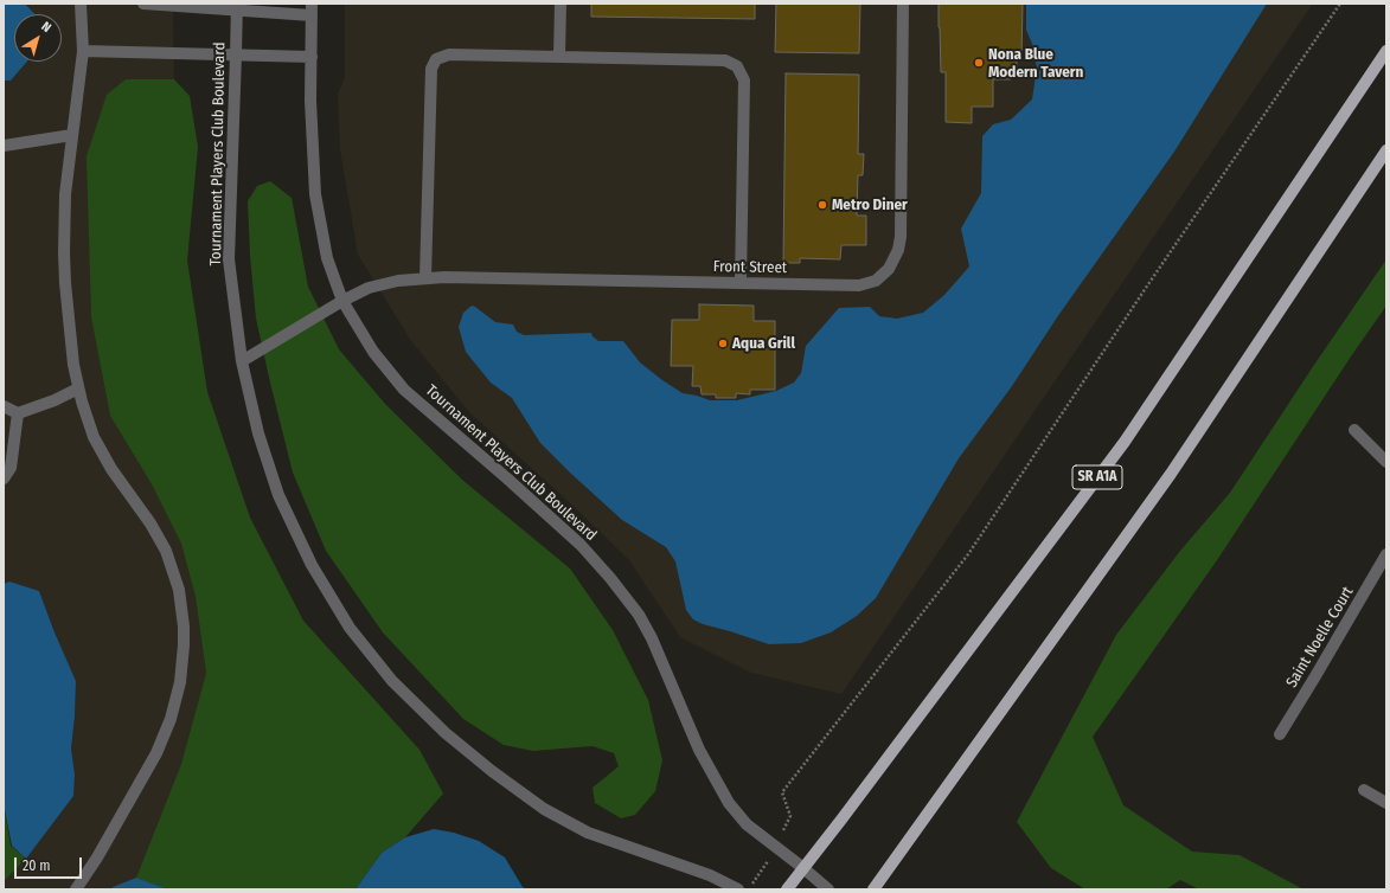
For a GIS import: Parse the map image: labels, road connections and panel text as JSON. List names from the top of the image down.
{
  "streets": {
    "main road": ["SR A1A"],
    "street": ["Tournament Players Club Boulevard", "Front Street", "Saint Noelle Court"]
  },
  "crossings": [
    ["Tournament Players Club Boulevard", "Front Street"],
    ["Tournament Players Club Boulevard", "SR A1A"]
  ],
  "places": ["Nona Blue Modern Tavern", "Metro Diner", "Aqua Grill"],
  "scale_bar": "20 m",
  "north": "top right"
}
